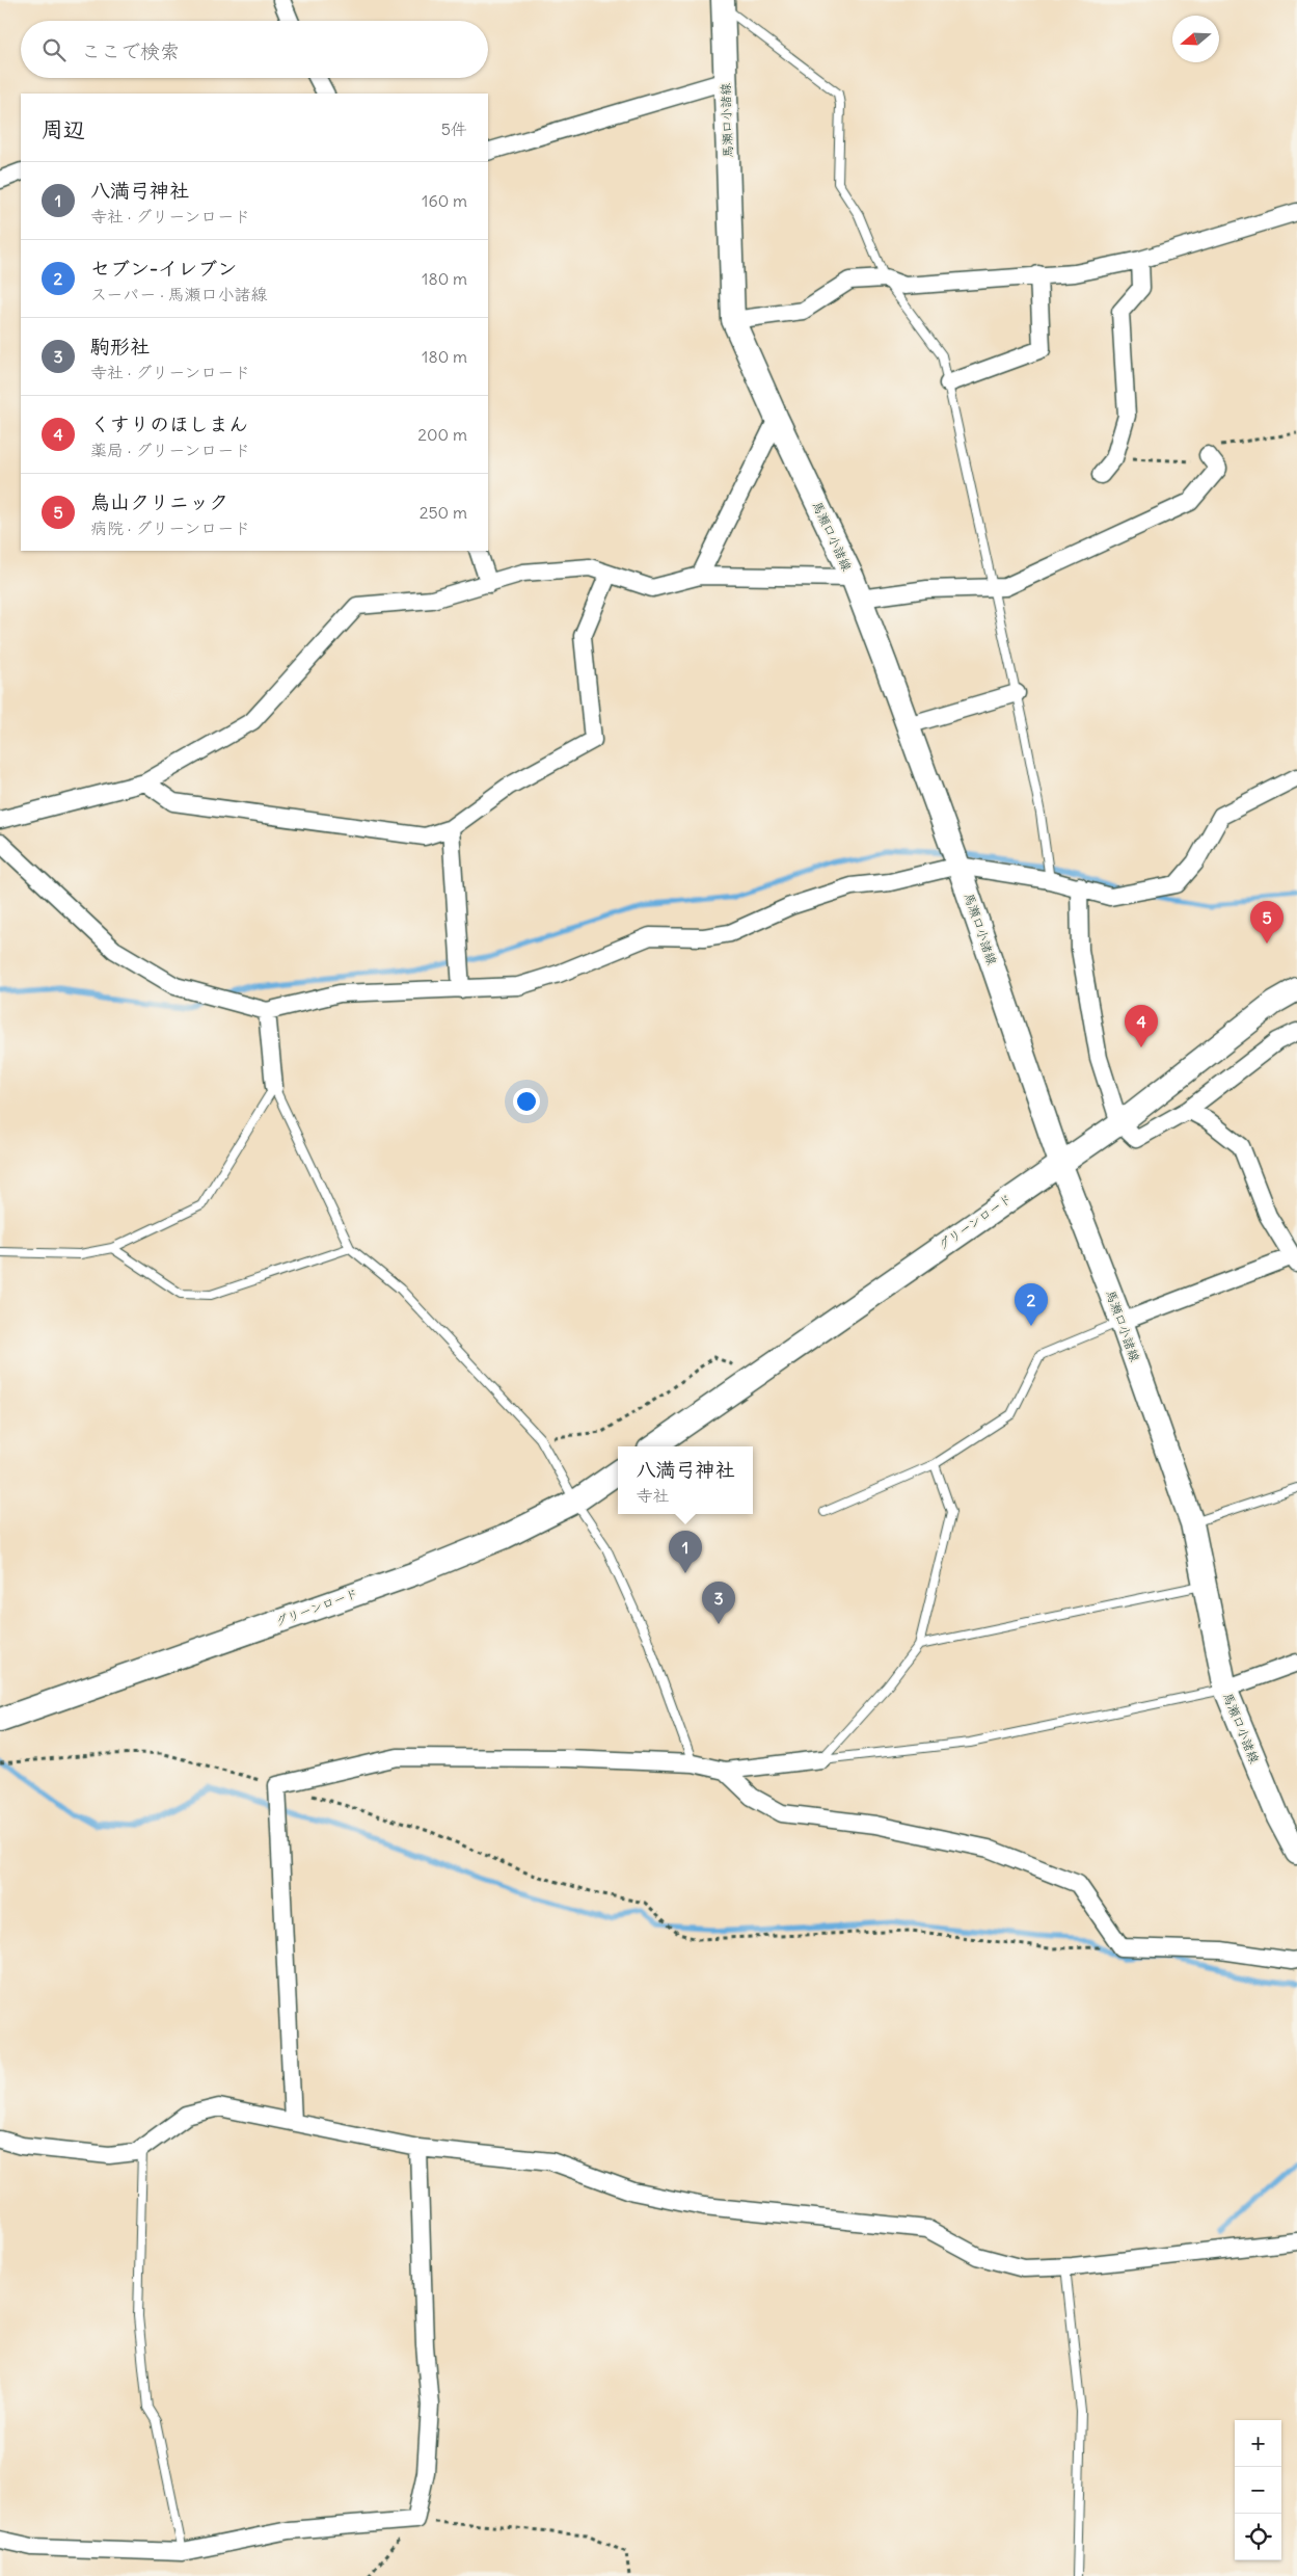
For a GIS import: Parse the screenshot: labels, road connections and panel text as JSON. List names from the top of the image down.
{
  "streets": {
    "main road": ["馬瀬口小諸線", "グリーンロード"]
  },
  "crossings": [
    ["馬瀬口小諸線", "グリーンロード"]
  ],
  "north": "left",
  "page": {
    "search": "ここで検索",
    "heading": ["周辺", "5件"],
    "list": [
      {
        "mark": "1",
        "name": "八満弓神社",
        "note": "寺社 · グリーンロード",
        "value": "160 m"
      },
      {
        "mark": "2",
        "name": "セブン-イレブン",
        "note": "スーパー · 馬瀬口小諸線",
        "value": "180 m"
      },
      {
        "mark": "3",
        "name": "駒形社",
        "note": "寺社 · グリーンロード",
        "value": "180 m"
      },
      {
        "mark": "4",
        "name": "くすりのほしまん",
        "note": "薬局 · グリーンロード",
        "value": "200 m"
      },
      {
        "mark": "5",
        "name": "烏山クリニック",
        "note": "病院 · グリーンロード",
        "value": "250 m"
      }
    ],
    "pins": [
      "5",
      "4",
      "2",
      "1",
      "3"
    ],
    "popup": ["八満弓神社", "寺社"],
    "map_buttons": ["+", "−"]
  }
}
